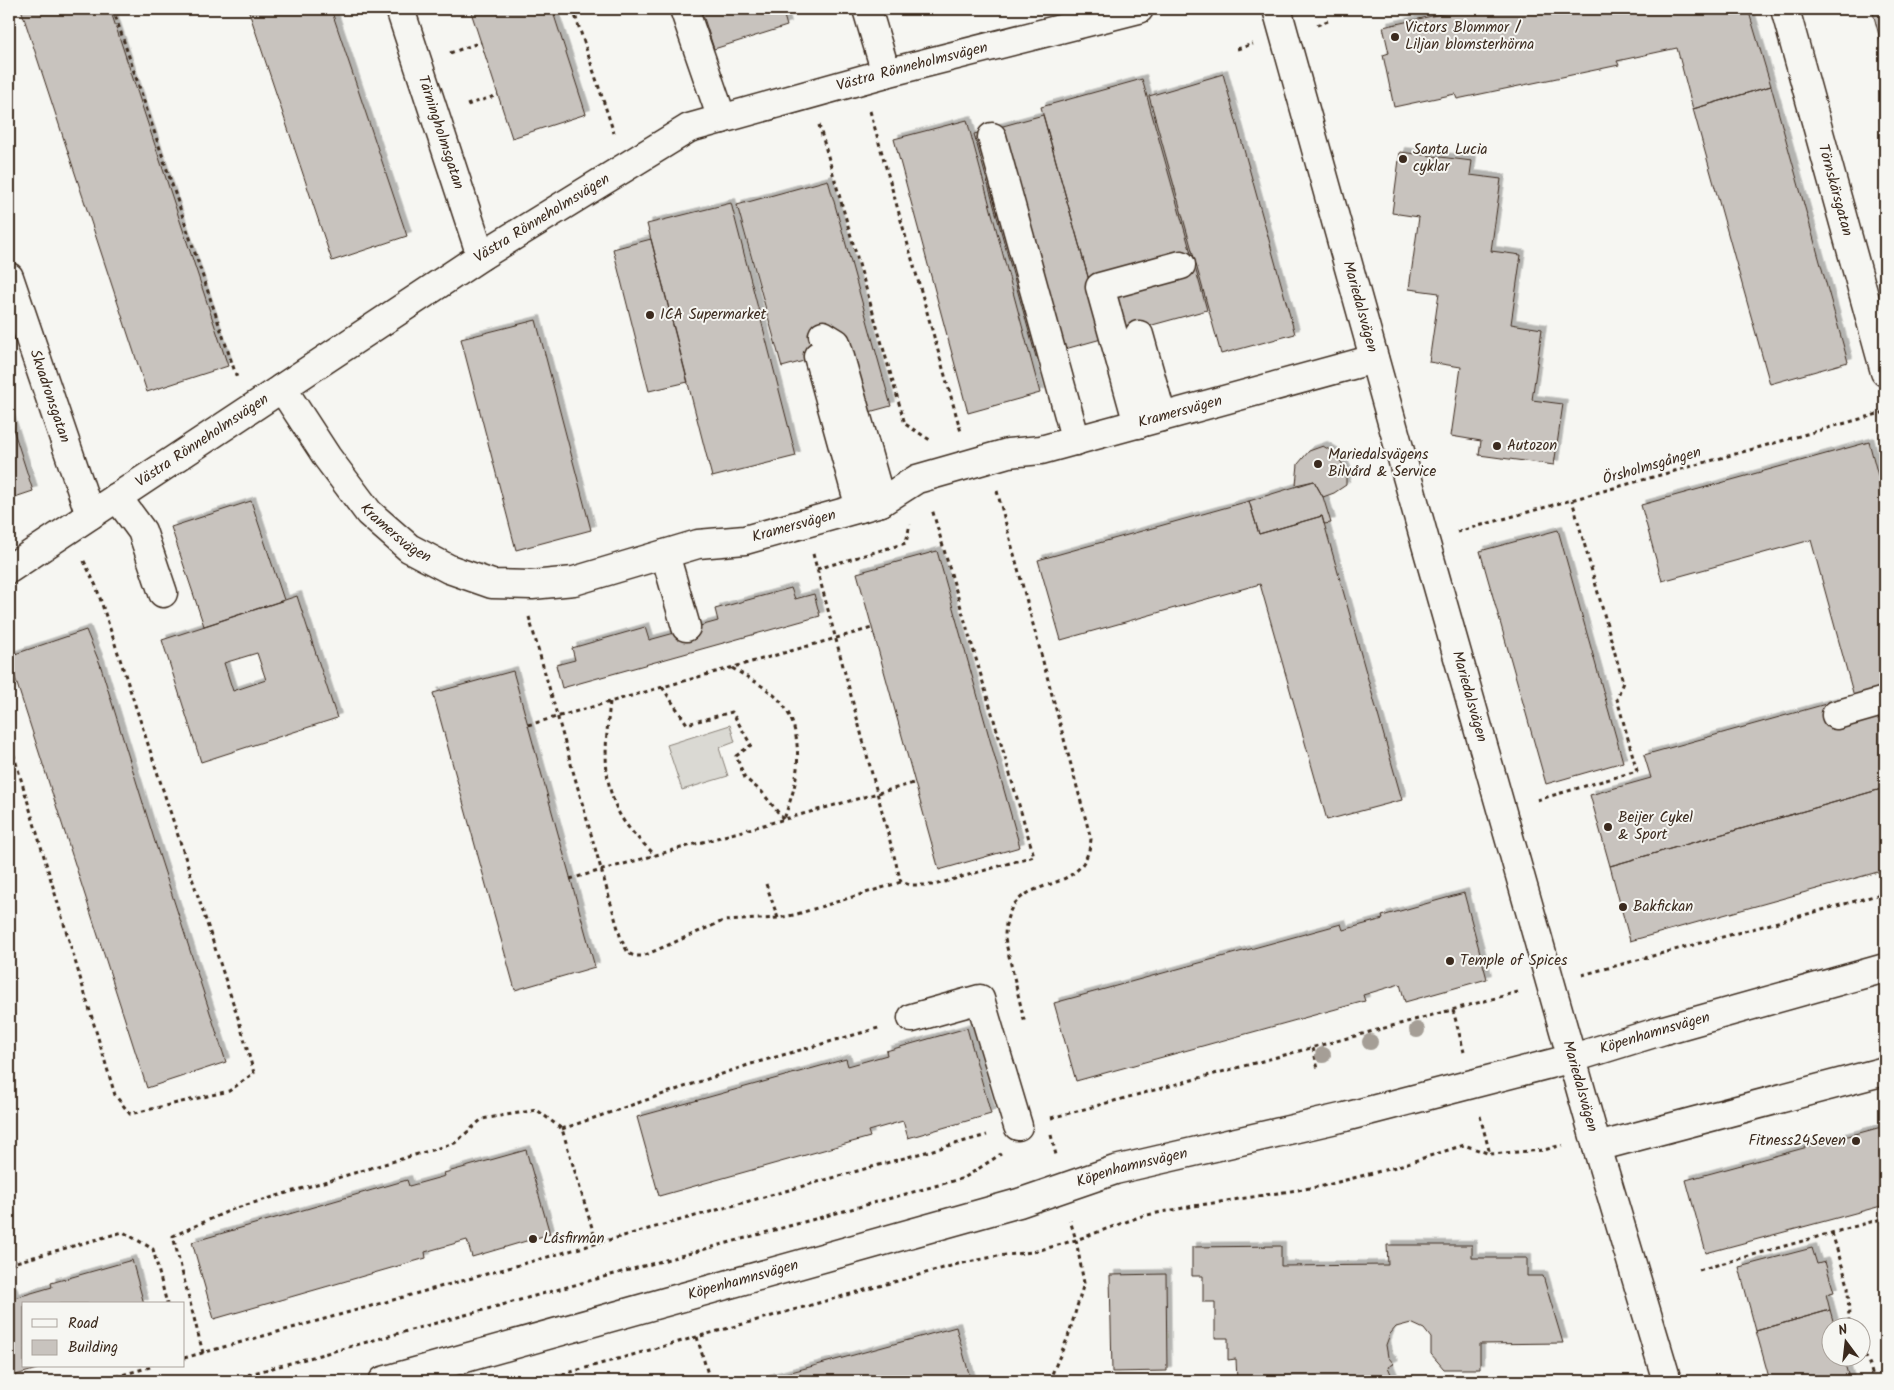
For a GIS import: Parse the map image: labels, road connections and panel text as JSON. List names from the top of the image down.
{
  "streets": {
    "street": [
      "Västra Rönneholmsvägen",
      "Tärningholmsgatan",
      "Törnskärsgatan",
      "Mariedalsvägen",
      "Skvadronsgatan",
      "Kramersvägen",
      "Köpenhamnsvägen"
    ],
    "path": ["Örsholmsgången"]
  },
  "crossings": [
    ["Västra Rönneholmsvägen", "Tärningholmsgatan"],
    ["Västra Rönneholmsvägen", "Skvadronsgatan"],
    ["Västra Rönneholmsvägen", "Kramersvägen"],
    ["Mariedalsvägen", "Kramersvägen"],
    ["Mariedalsvägen", "Örsholmsgången"],
    ["Mariedalsvägen", "Köpenhamnsvägen"]
  ],
  "places": [
    "Victors Blommor / Liljan blomsterhörna",
    "Santa Lucia cyklar",
    "ICA Supermarket",
    "Autozon",
    "Mariedalsvägens Bilvård & Service",
    "Beijer Cykel & Sport",
    "Bakfickan",
    "Temple of Spices",
    "Fitness24Seven",
    "Låsfirman"
  ],
  "legend": ["Road", "Building"],
  "north": "top"
}
